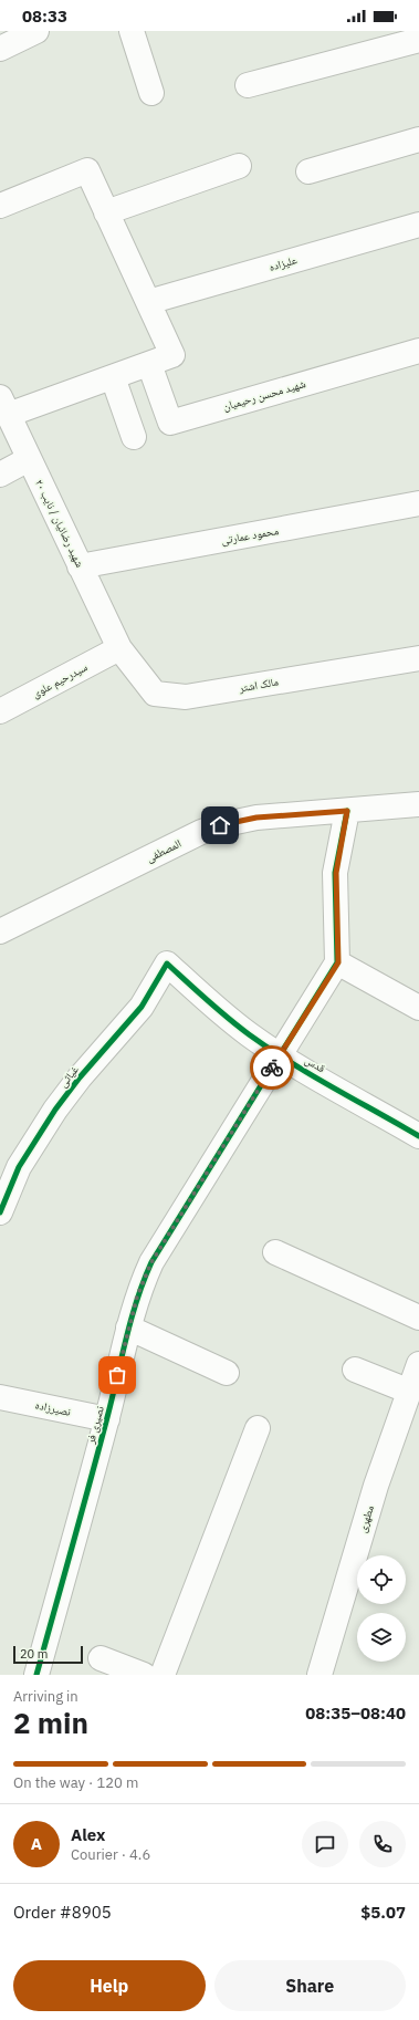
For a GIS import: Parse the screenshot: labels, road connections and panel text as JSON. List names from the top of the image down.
{
  "streets": {
    "street": [
      "علیزاده",
      "شهید محسن رحیمیان",
      "شهید رضائیان / نایب ۲۰",
      "محمود عمارتی",
      "سیدرحیم علوی",
      "مالک اشتر",
      "المصطفی",
      "قدس",
      "غیاثی",
      "نصیرزاده",
      "نصیری فر",
      "مطهری"
    ]
  },
  "crossings": [
    ["شهید رضائیان / نایب ۲۰", "محمود عمارتی"],
    ["شهید رضائیان / نایب ۲۰", "سیدرحیم علوی"],
    ["شهید رضائیان / نایب ۲۰", "مالک اشتر"],
    ["سیدرحیم علوی", "مالک اشتر"],
    ["قدس", "غیاثی"],
    ["قدس", "نصیری فر"],
    ["نصیرزاده", "نصیری فر"]
  ],
  "scale_bar": "20 m",
  "page": {
    "status": "08:33",
    "scale": "20 m",
    "heading": ["2 min", "Arriving in", "08:35–08:40"],
    "panel": [
      "Alex",
      "Courier · 4.6",
      "Order #8905",
      "$5.07"
    ],
    "bar": "On the way · 120 m",
    "round": "A",
    "buttons": ["Help", "Share"]
  }
}
